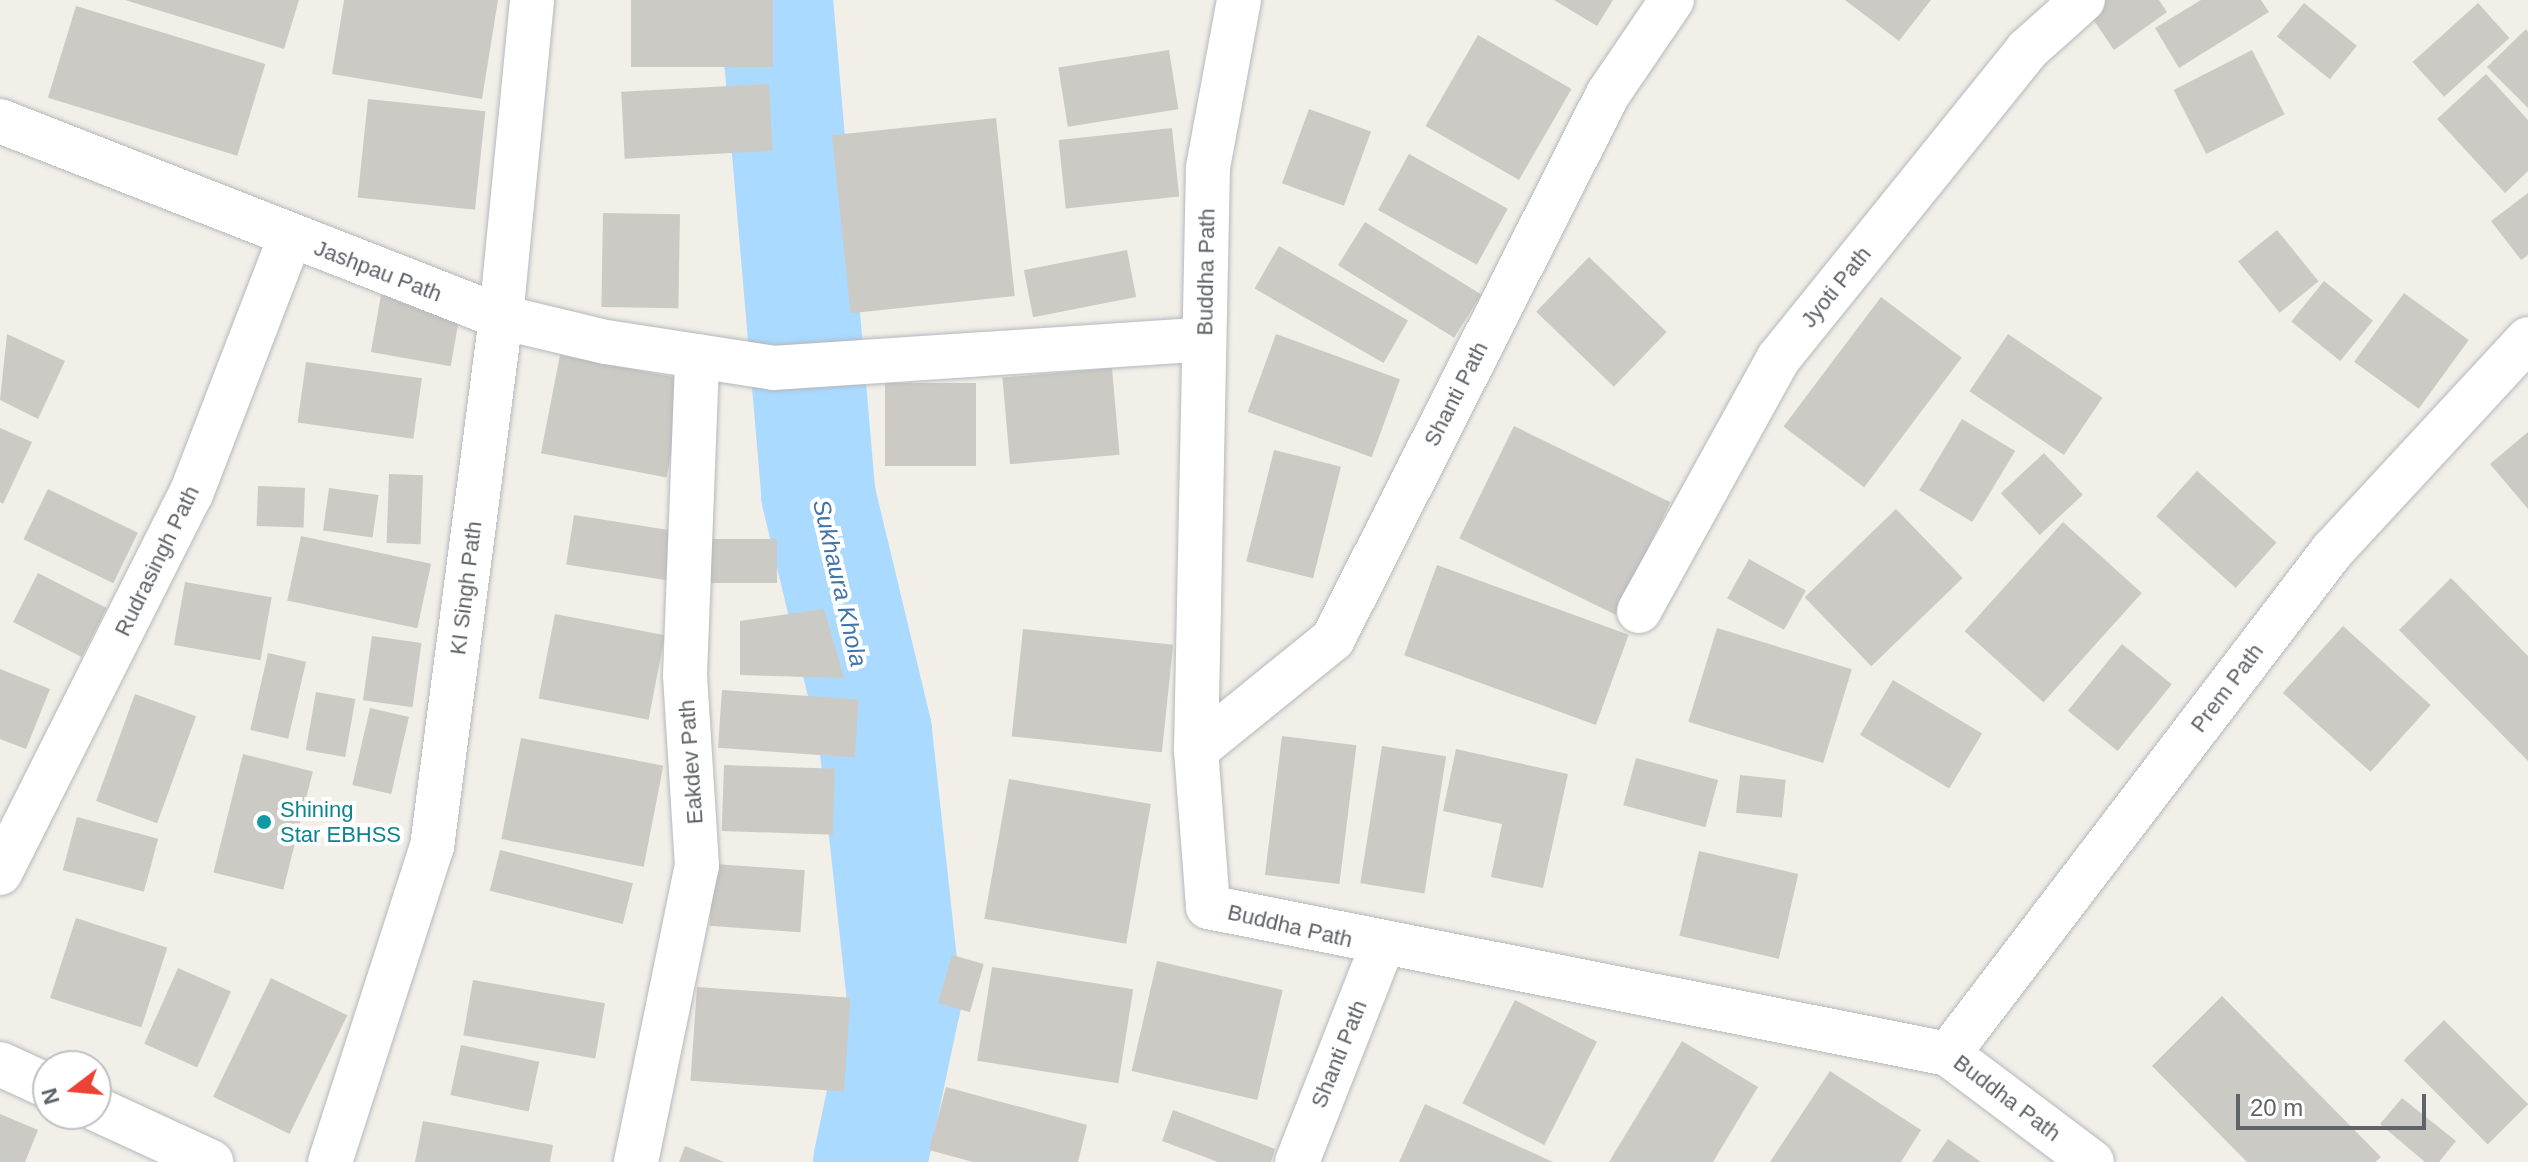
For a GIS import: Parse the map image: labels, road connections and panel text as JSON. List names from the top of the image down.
{
  "streets": {
    "street": [
      "Jashpau Path",
      "Buddha Path",
      "Jyoti Path",
      "Shanti Path",
      "Rudrasingh Path",
      "KI Singh Path",
      "Prem Path",
      "Eakdev Path"
    ]
  },
  "crossings": [
    ["Jashpau Path", "Buddha Path"],
    ["Jashpau Path", "Rudrasingh Path"],
    ["Jashpau Path", "KI Singh Path"],
    ["Jashpau Path", "Eakdev Path"],
    ["Buddha Path", "Shanti Path"],
    ["Buddha Path", "Prem Path"]
  ],
  "water": ["Sukhaura Khola"],
  "places": ["Shining Star EBHSS"],
  "scale_bar": "20 m",
  "north": "left"
}
